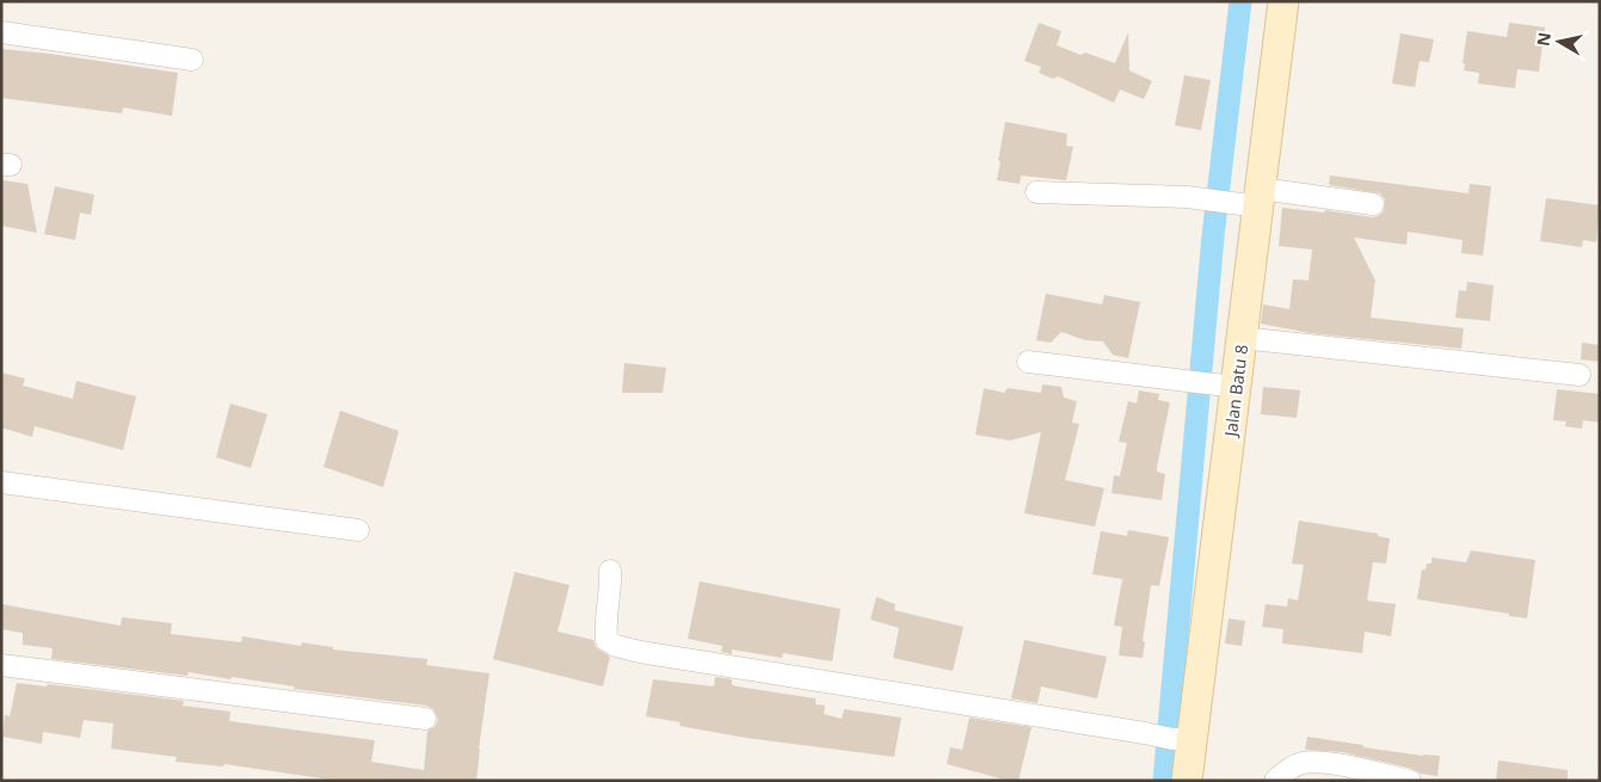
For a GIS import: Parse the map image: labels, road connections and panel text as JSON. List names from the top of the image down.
{
  "streets": {
    "street": ["Jalan Batu 8"]
  },
  "north": "left"
}
